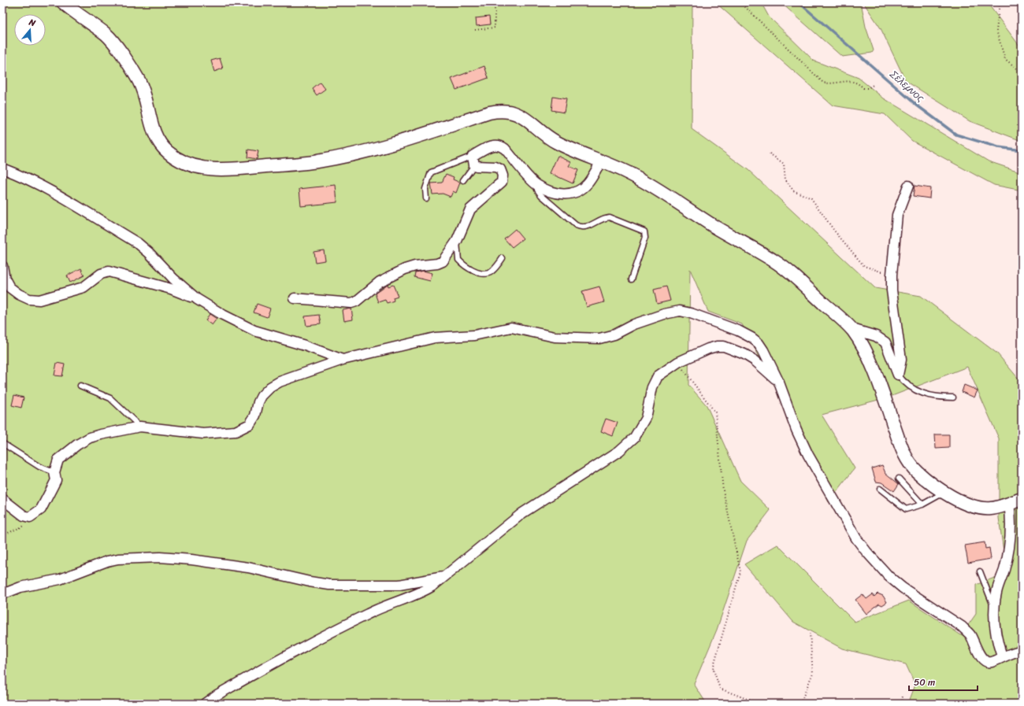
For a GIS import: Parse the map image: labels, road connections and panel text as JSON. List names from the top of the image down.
{
  "water": ["Σέλεμνος"],
  "scale_bar": "50 m",
  "north": "top"
}
